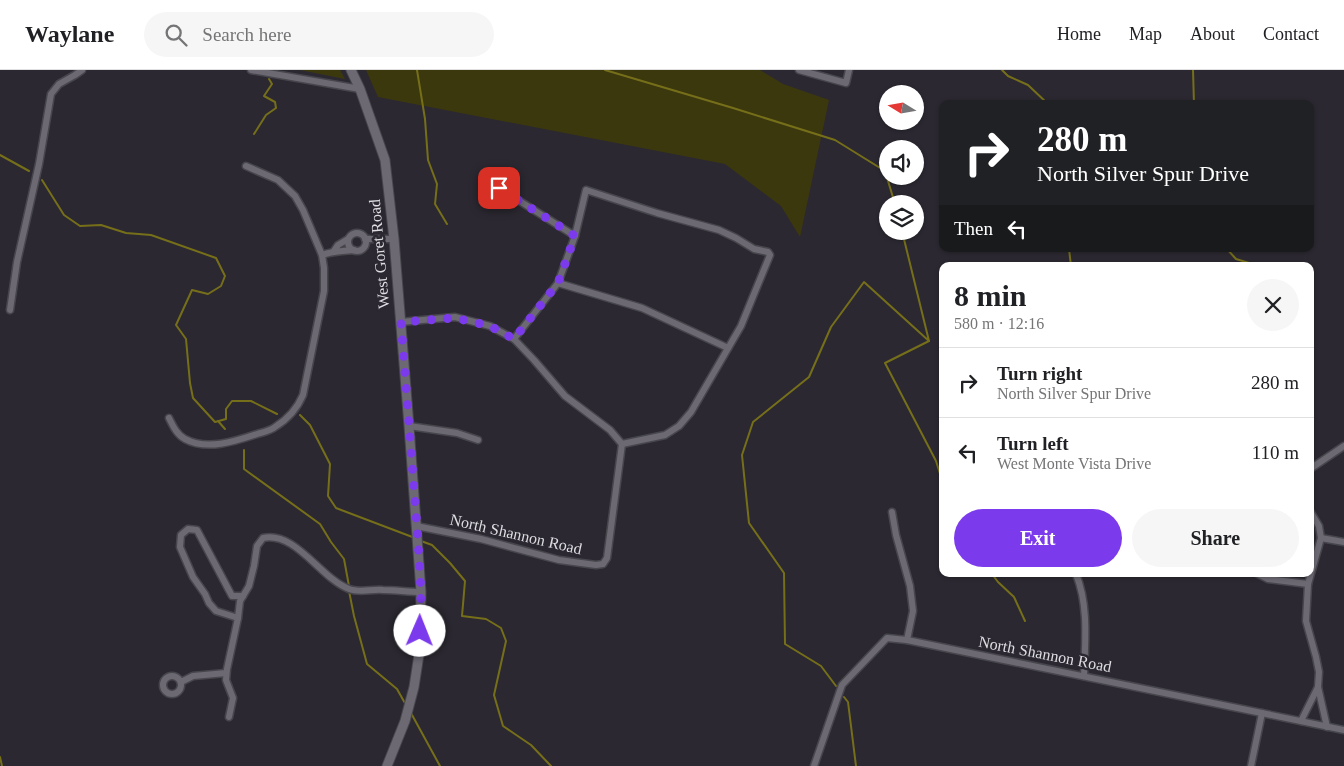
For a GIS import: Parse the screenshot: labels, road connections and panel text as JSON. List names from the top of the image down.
{
  "streets": {
    "street": ["West Goret Road", "North Shannon Road"]
  },
  "crossings": [
    ["West Goret Road", "North Shannon Road"]
  ],
  "north": "left",
  "page": {
    "header": "Waylane",
    "search": "Search here",
    "nav": [
      "Home",
      "Map",
      "About",
      "Contact"
    ],
    "turn": ["280 m", "North Silver Spur Drive"],
    "then": "Then",
    "heading": ["8 min", "580 m · 12:16"],
    "list": [
      {
        "name": "Turn right",
        "note": "North Silver Spur Drive",
        "value": "280 m"
      },
      {
        "name": "Turn left",
        "note": "West Monte Vista Drive",
        "value": "110 m"
      }
    ],
    "buttons": ["Exit", "Share"]
  }
}
